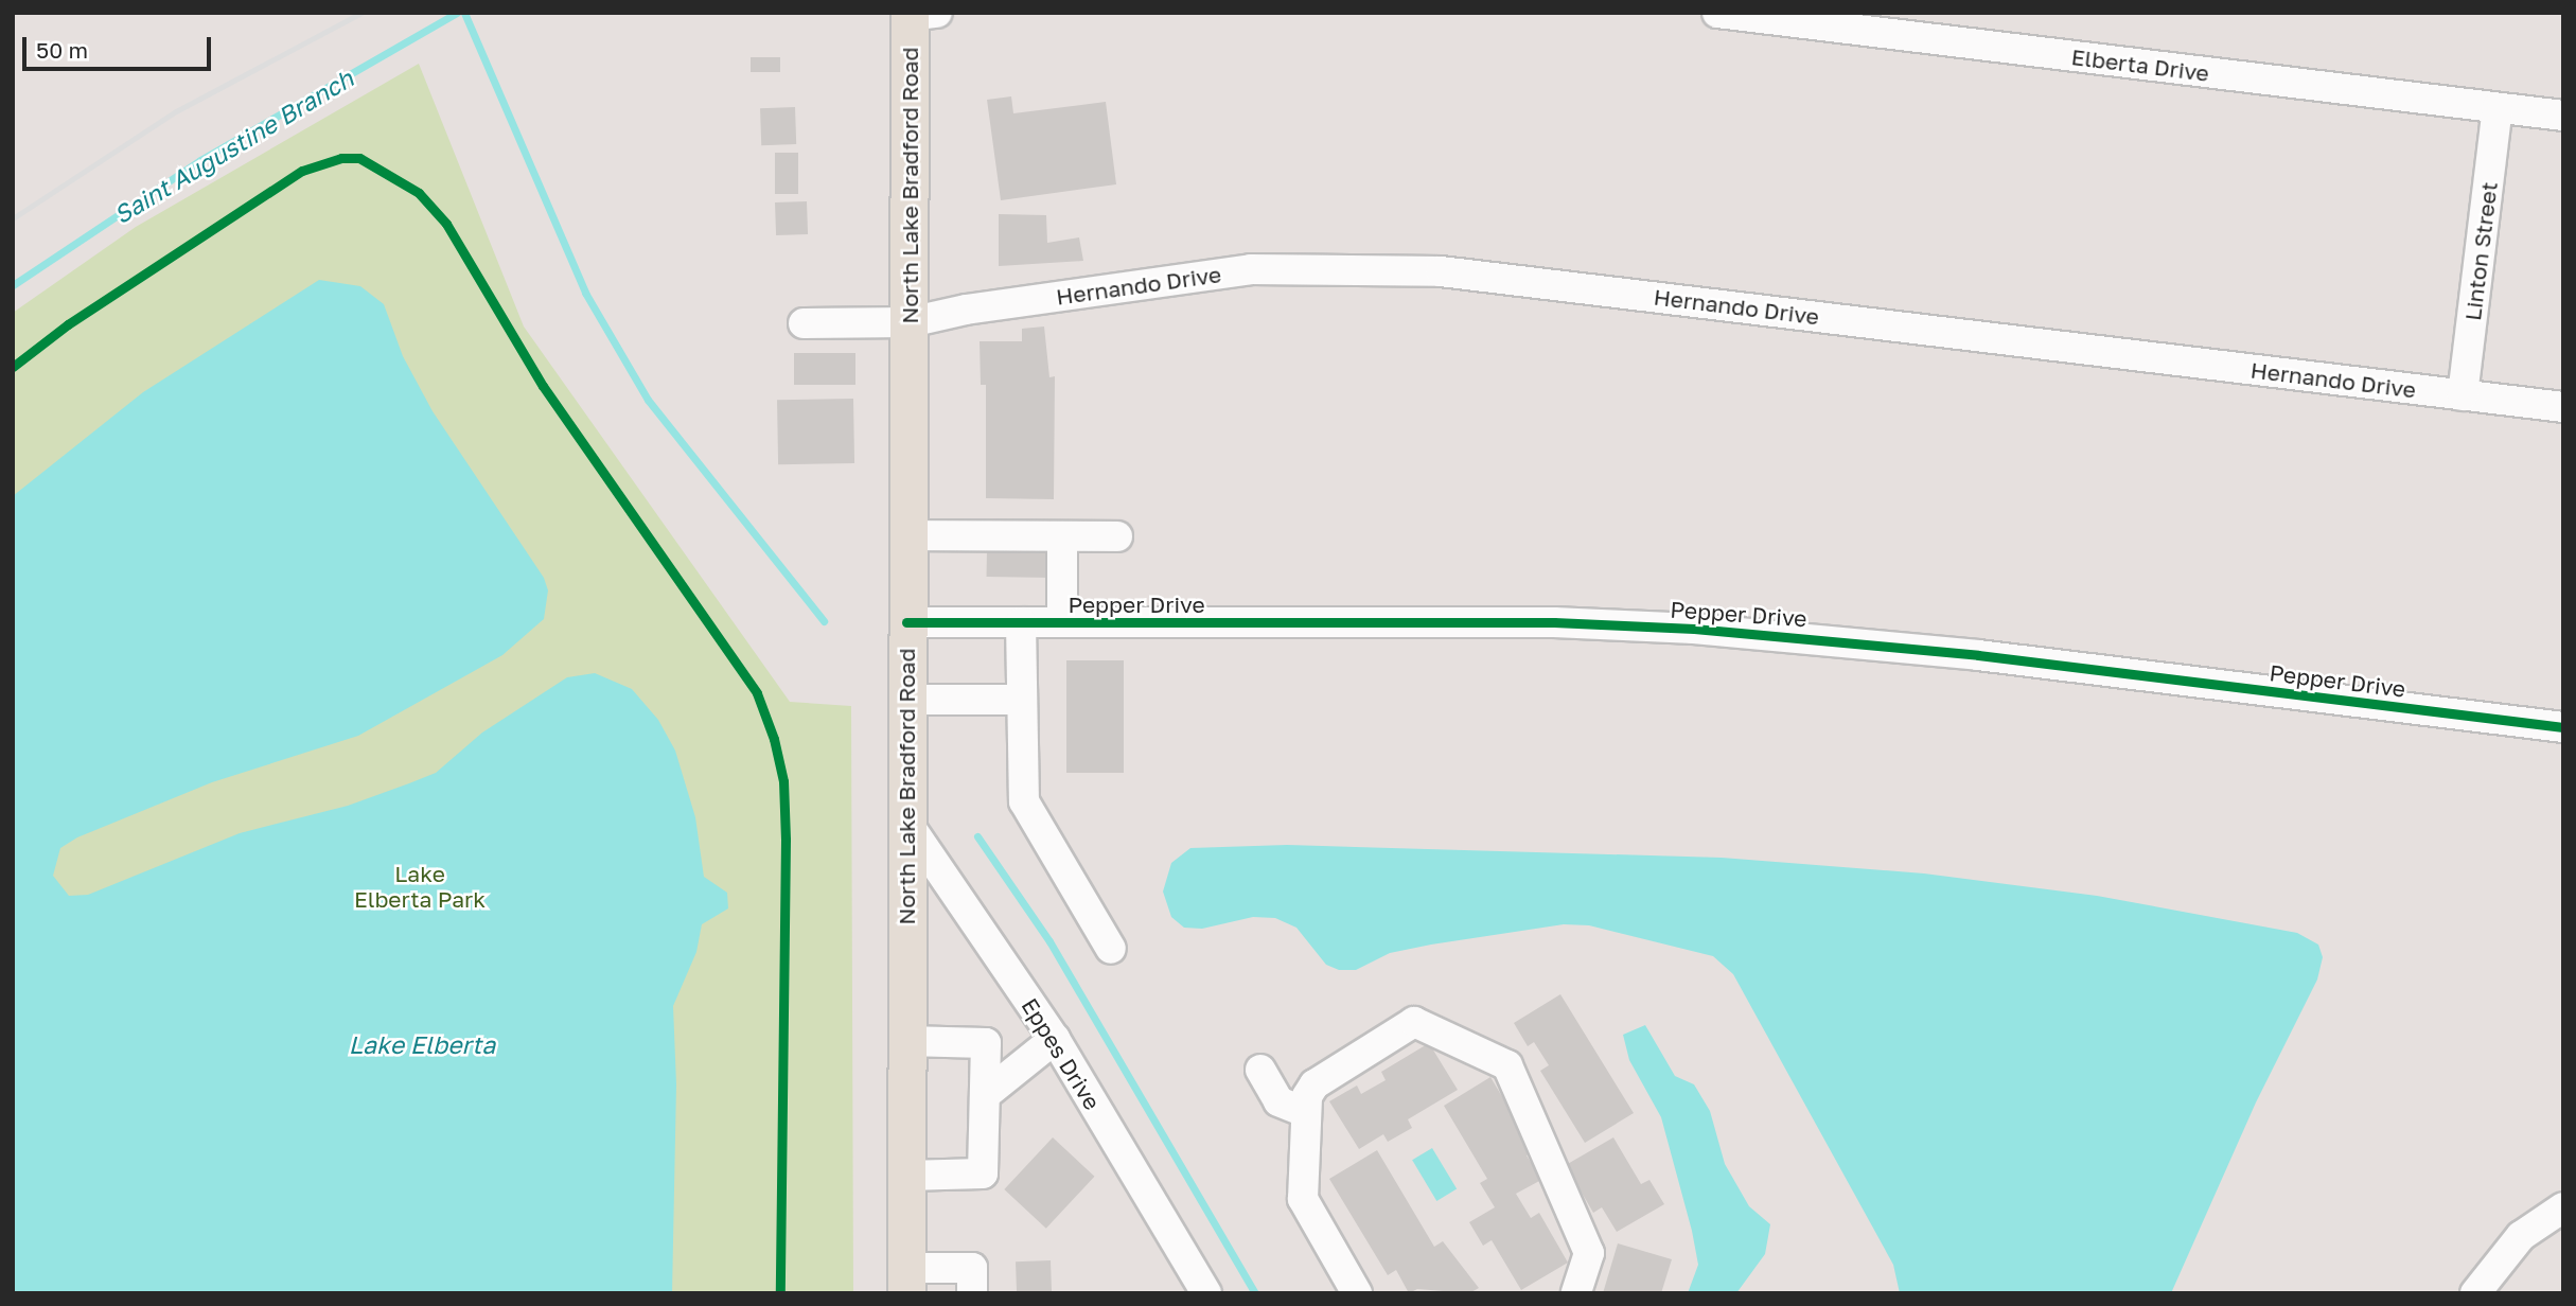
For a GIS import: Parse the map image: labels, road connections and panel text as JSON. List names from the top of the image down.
{
  "streets": {
    "main road": ["North Lake Bradford Road"],
    "street": [
      "Elberta Drive",
      "Linton Street",
      "Hernando Drive",
      "Pepper Drive",
      "Eppes Drive"
    ]
  },
  "crossings": [
    ["Elberta Drive", "Linton Street"],
    ["North Lake Bradford Road", "Hernando Drive"],
    ["North Lake Bradford Road", "Pepper Drive"],
    ["North Lake Bradford Road", "Eppes Drive"],
    ["Linton Street", "Hernando Drive"]
  ],
  "water": ["Saint Augustine Branch", "Lake Elberta"],
  "parks": ["Lake Elberta Park"],
  "scale_bar": "50 m"
}
